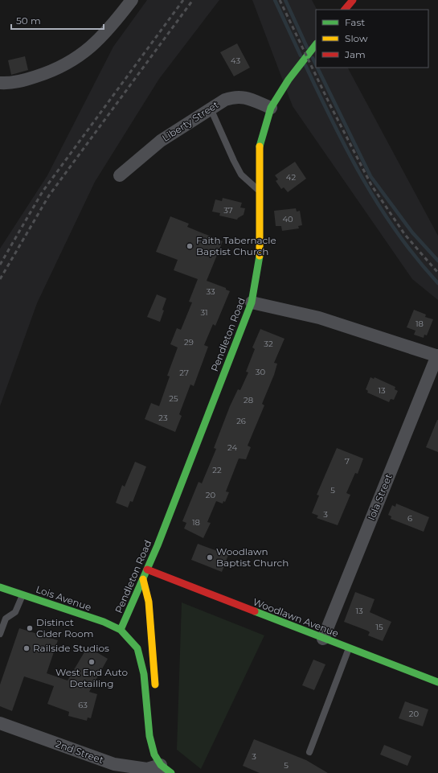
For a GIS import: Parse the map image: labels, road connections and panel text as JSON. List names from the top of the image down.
{
  "streets": {
    "street": [
      "Liberty Street",
      "Pendleton Road",
      "Iola Street",
      "Lois Avenue",
      "Woodlawn Avenue",
      "2nd Street"
    ]
  },
  "crossings": [
    ["Liberty Street", "Pendleton Road"],
    ["Pendleton Road", "Iola Street"],
    ["Pendleton Road", "Lois Avenue"],
    ["Pendleton Road", "Woodlawn Avenue"],
    ["Iola Street", "Woodlawn Avenue"]
  ],
  "places": [
    "Faith Tabernacle Baptist Church",
    "Woodlawn Baptist Church",
    "Distinct Cider Room",
    "Railside Studios",
    "West End Auto Detailing"
  ],
  "house_numbers": [
    "43",
    "42",
    "37",
    "40",
    "33",
    "31",
    "18",
    "29",
    "32",
    "30",
    "27",
    "13",
    "25",
    "28",
    "23",
    "26",
    "24",
    "7",
    "22",
    "5",
    "20",
    "3",
    "6",
    "18",
    "13",
    "15",
    "63",
    "20",
    "3",
    "5"
  ],
  "legend": ["Fast", "Slow", "Jam"],
  "scale_bar": "50 m"
}
